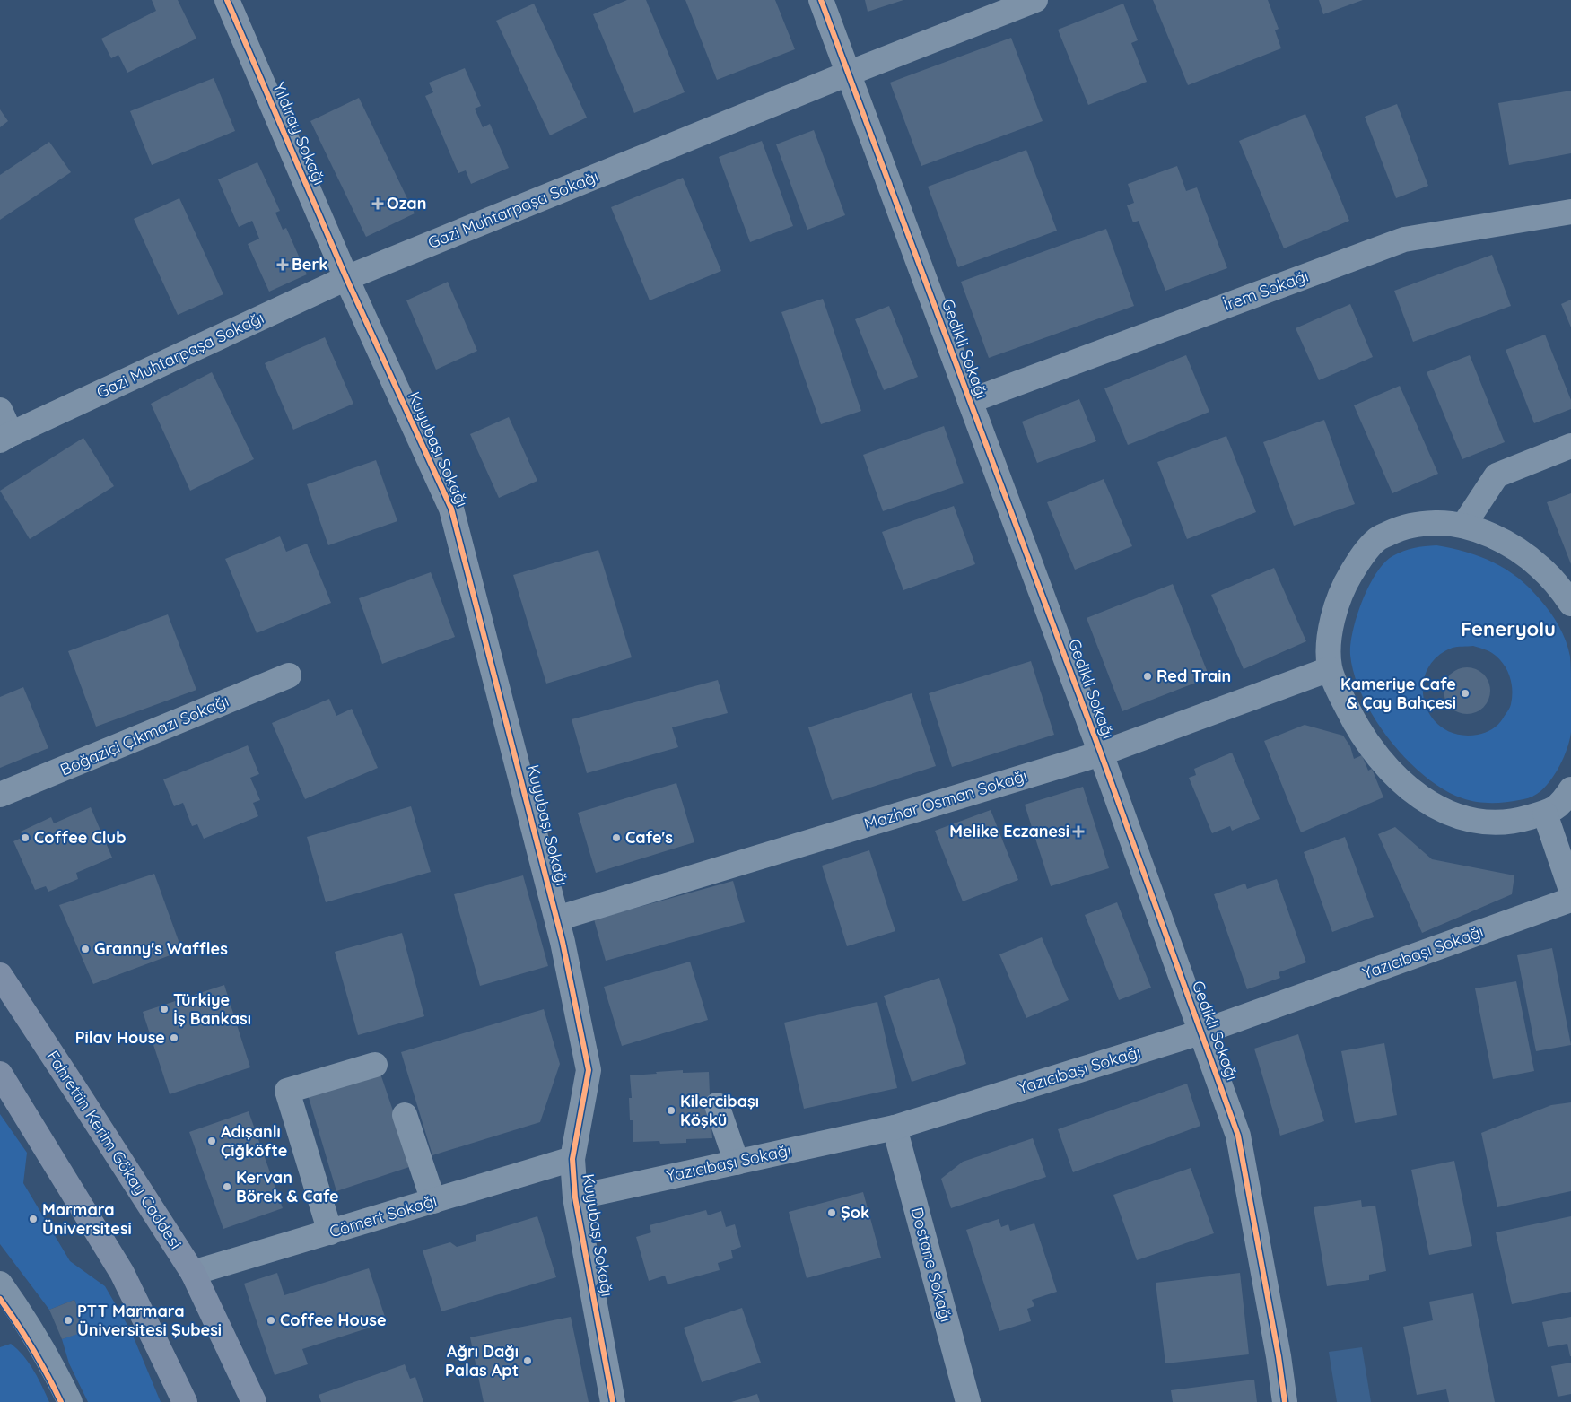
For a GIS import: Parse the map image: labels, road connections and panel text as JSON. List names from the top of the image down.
{
  "streets": {
    "main road": ["Fahrettin Kerim Gökay Caddesi"],
    "street": [
      "Yıldıray Sokağı",
      "Gazi Muhtarpaşa Sokağı",
      "İrem Sokağı",
      "Gedikli Sokağı",
      "Kuyubaşı Sokağı",
      "Boğaziçi Çıkmazı Sokağı",
      "Mazhar Osman Sokağı",
      "Yazıcıbaşı Sokağı",
      "Cömert Sokağı",
      "Dostane Sokağı"
    ]
  },
  "crossings": [
    ["Yıldıray Sokağı", "Gazi Muhtarpaşa Sokağı"],
    ["Yıldıray Sokağı", "Kuyubaşı Sokağı"],
    ["Gazi Muhtarpaşa Sokağı", "Gedikli Sokağı"],
    ["Gazi Muhtarpaşa Sokağı", "Kuyubaşı Sokağı"],
    ["İrem Sokağı", "Gedikli Sokağı"],
    ["Gedikli Sokağı", "Mazhar Osman Sokağı"],
    ["Gedikli Sokağı", "Yazıcıbaşı Sokağı"],
    ["Kuyubaşı Sokağı", "Mazhar Osman Sokağı"],
    ["Kuyubaşı Sokağı", "Yazıcıbaşı Sokağı"],
    ["Kuyubaşı Sokağı", "Cömert Sokağı"],
    ["Yazıcıbaşı Sokağı", "Dostane Sokağı"],
    ["Fahrettin Kerim Gökay Caddesi", "Cömert Sokağı"]
  ],
  "districts": ["Feneryolu"],
  "places": {
    "health": ["Ozan", "Berk", "Melike Eczanesi"],
    "other": [
      "Red Train",
      "Kameriye Cafe & Çay Bahçesi",
      "Coffee Club",
      "Cafe's",
      "Granny's Waffles",
      "Türkiye İş Bankası",
      "Pilav House",
      "Kilercibaşı Köşkü",
      "Adışanlı Çiğköfte",
      "Kervan Börek & Cafe",
      "Şok",
      "Marmara Üniversitesi",
      "PTT Marmara Üniversitesi Şubesi",
      "Coffee House",
      "Ağrı Dağı Palas Apt"
    ]
  }
}
